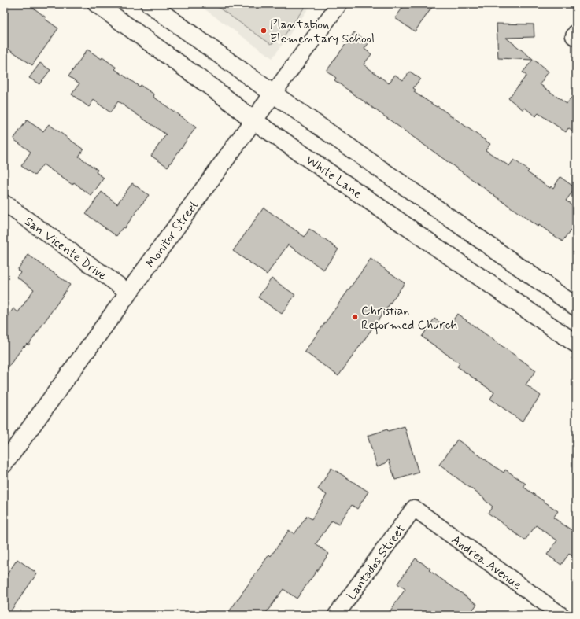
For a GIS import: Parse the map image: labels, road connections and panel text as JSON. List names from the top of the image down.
{
  "streets": {
    "main road": ["White Lane", "Monitor Street"],
    "street": ["San Vicente Drive", "Lantados Street", "Andrea Avenue"]
  },
  "crossings": [
    ["White Lane", "Monitor Street"],
    ["Monitor Street", "San Vicente Drive"],
    ["Lantados Street", "Andrea Avenue"]
  ],
  "places": ["Plantation Elementary School", "Christian Reformed Church"]
}
